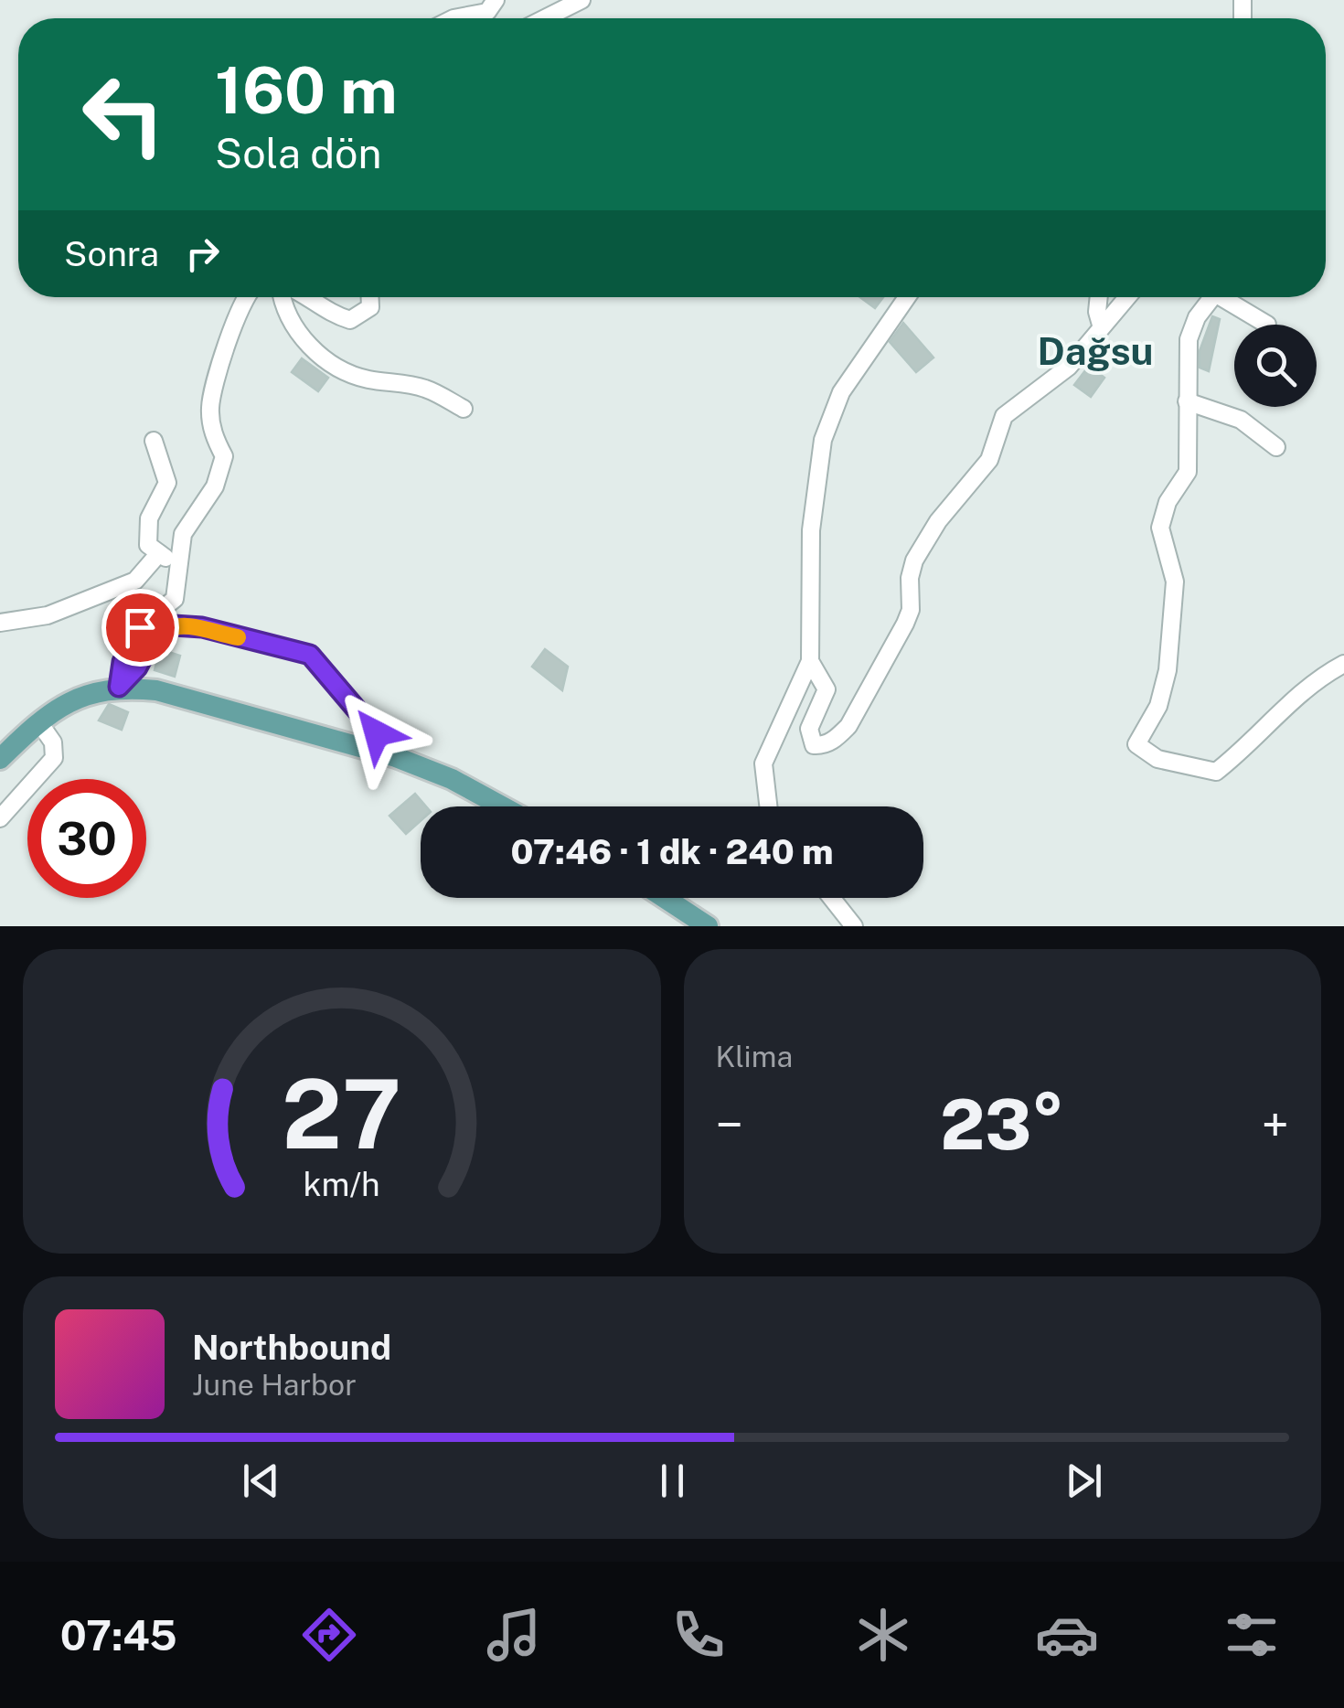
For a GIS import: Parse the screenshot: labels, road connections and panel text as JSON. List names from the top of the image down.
{
  "districts": ["Dağsu"],
  "page": {
    "turn": ["160 m", "Sola dön"],
    "then": "Sonra",
    "limit": "30",
    "trip": "07:46 · 1 dk · 240 m",
    "tile": "Klima",
    "heat": ["−", "23°", "+"],
    "song": ["Northbound", "June Harbor"],
    "tabs": "07:45",
    "gauge": ["27", "km/h"]
  }
}
